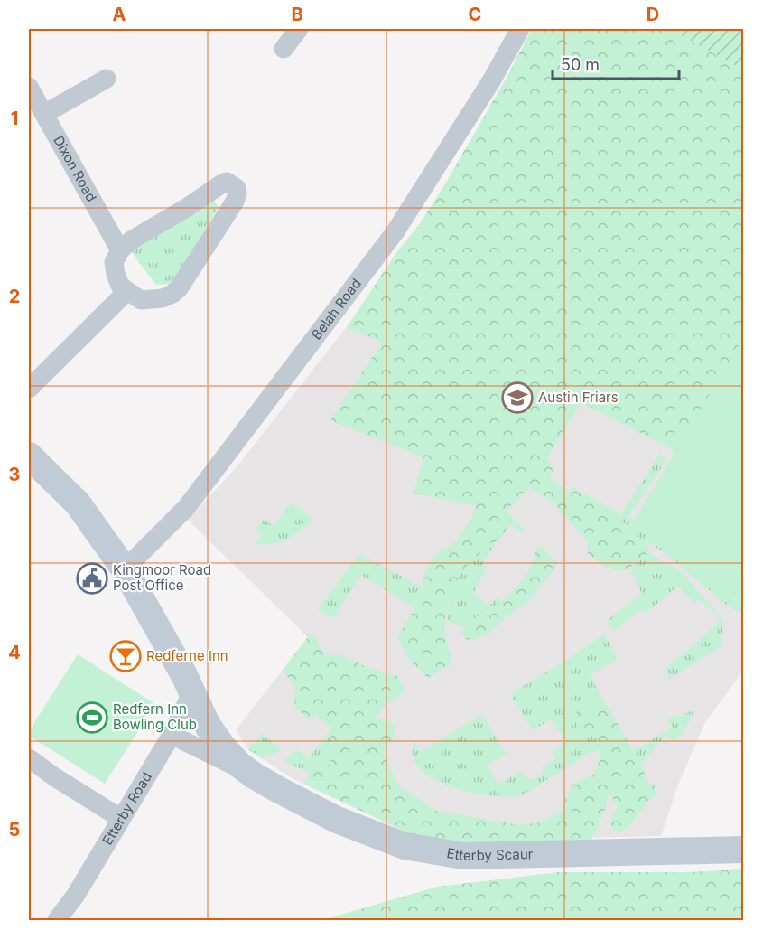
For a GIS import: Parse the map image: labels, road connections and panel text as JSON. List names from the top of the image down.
{
  "streets": {
    "street": [
      "Dixon Road",
      "Belah Road",
      "Etterby Road",
      "Etterby Scaur"
    ]
  },
  "crossings": [
    ["Belah Road", "Etterby Scaur"],
    ["Etterby Road", "Etterby Scaur"]
  ],
  "places": {
    "school or university": ["Austin Friars"],
    "public building": ["Kingmoor Road Post Office"],
    "bar": ["Redferne Inn"],
    "sports": ["Redfern Inn Bowling Club"]
  },
  "scale_bar": "50 m",
  "grid": {
    "columns": [
      "A",
      "B",
      "C",
      "D"
    ],
    "rows": [
      "1",
      "2",
      "3",
      "4",
      "5"
    ]
  }
}
